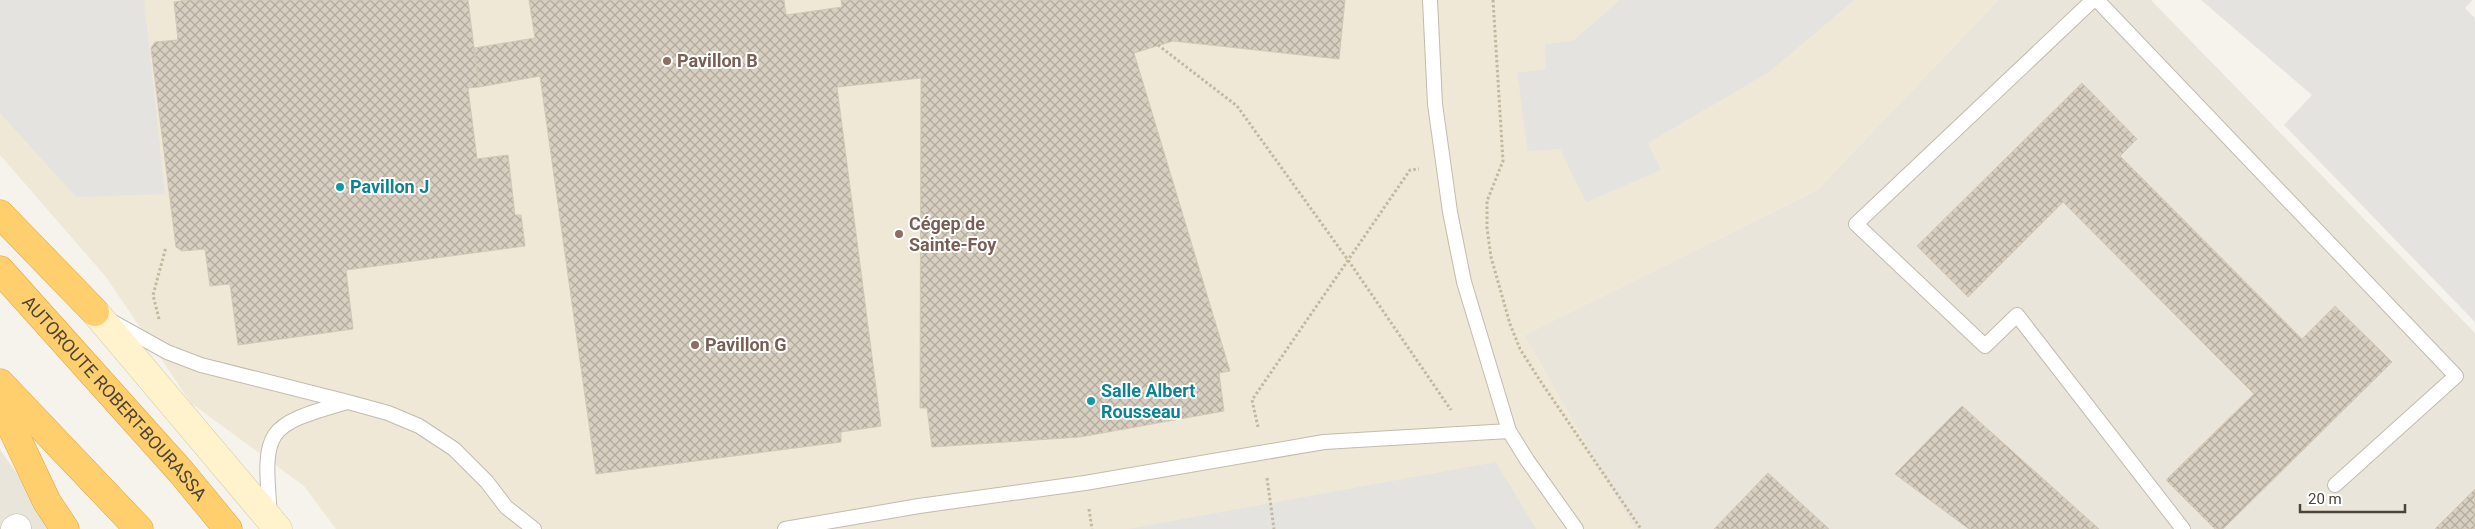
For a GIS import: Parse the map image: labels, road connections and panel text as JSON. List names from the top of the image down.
{
  "streets": {
    "highway": ["AUTOROUTE ROBERT-BOURASSA"]
  },
  "places": [
    "Pavillon B",
    "Pavillon J",
    "Cégep de Sainte-Foy",
    "Pavillon G",
    "Salle Albert Rousseau"
  ],
  "scale_bar": "20 m"
}
